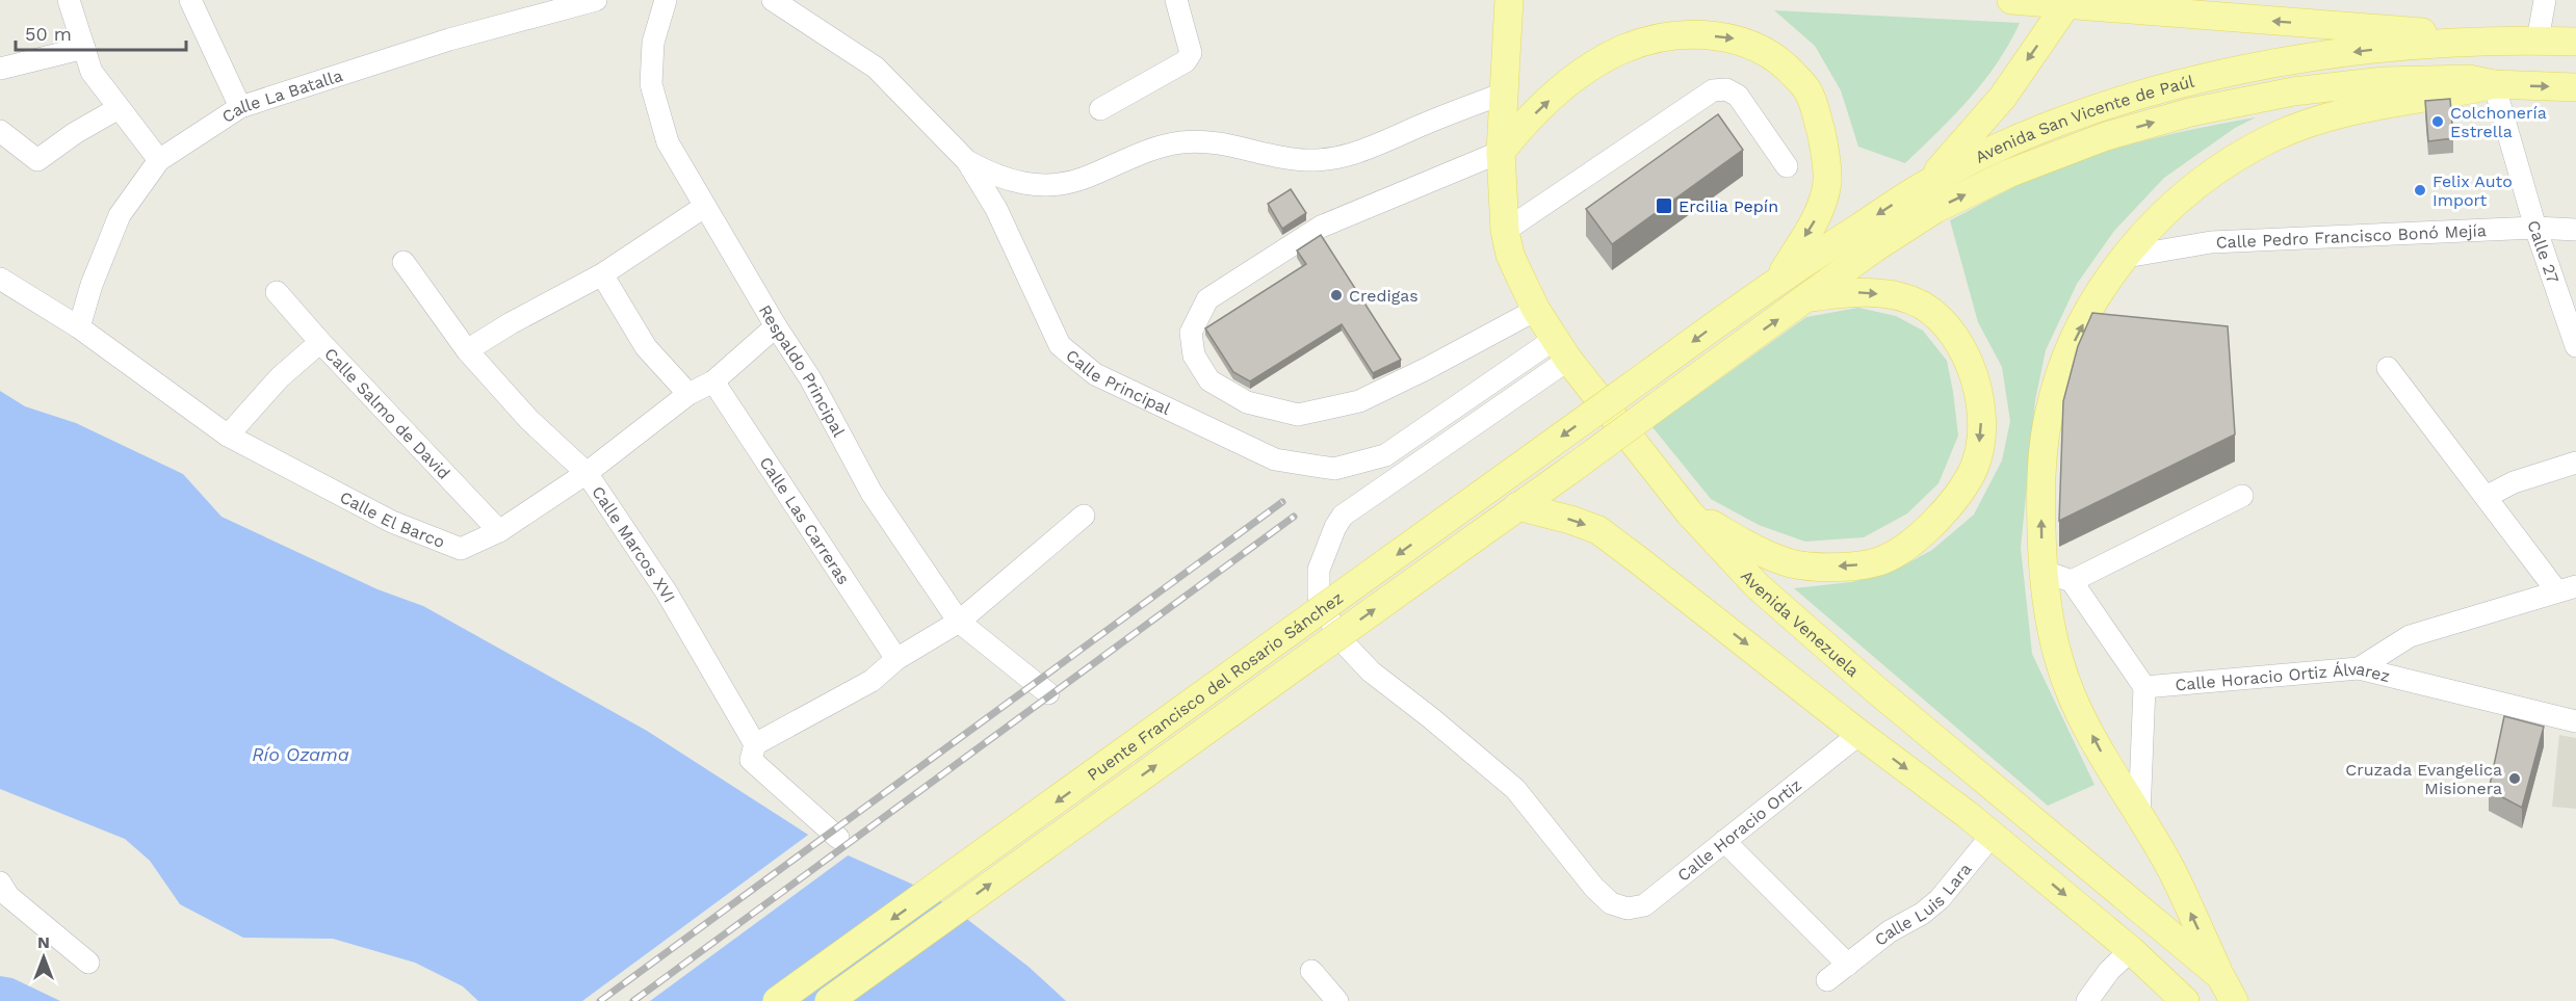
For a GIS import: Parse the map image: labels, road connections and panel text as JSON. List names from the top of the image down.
{
  "streets": {
    "main road": ["Avenida San Vicente de Paúl", "Avenida Venezuela", "Puente Francisco del Rosario Sánchez"],
    "street": [
      "Calle La Batalla",
      "Calle Pedro Francisco Bonó Mejía",
      "Calle 27",
      "Respaldo Principal",
      "Calle Principal",
      "Calle Salmo de David",
      "Calle El Barco",
      "Calle Las Carreras",
      "Calle Marcos XVI",
      "Calle Horacio Ortiz Álvarez",
      "Calle Horacio Ortiz",
      "Calle Luis Lara"
    ]
  },
  "crossings": [
    ["Calle La Batalla", "Calle El Barco"],
    ["Avenida San Vicente de Paúl", "Calle 27"],
    ["Avenida San Vicente de Paúl", "Puente Francisco del Rosario Sánchez"],
    ["Calle Pedro Francisco Bonó Mejía", "Calle 27"],
    ["Respaldo Principal", "Calle El Barco"],
    ["Calle Principal", "Avenida Venezuela"],
    ["Calle Principal", "Calle Horacio Ortiz"],
    ["Calle Salmo de David", "Calle El Barco"],
    ["Calle El Barco", "Calle Las Carreras"],
    ["Calle El Barco", "Calle Marcos XVI"],
    ["Avenida Venezuela", "Calle Horacio Ortiz"]
  ],
  "water": ["Río Ozama"],
  "places": {
    "other": [
      "Colchonería Estrella",
      "Felix Auto Import",
      "Credigas",
      "Cruzada Evangelica Misionera"
    ],
    "transit": ["Ercilia Pepín"]
  },
  "scale_bar": "50 m",
  "north": "top"
}
